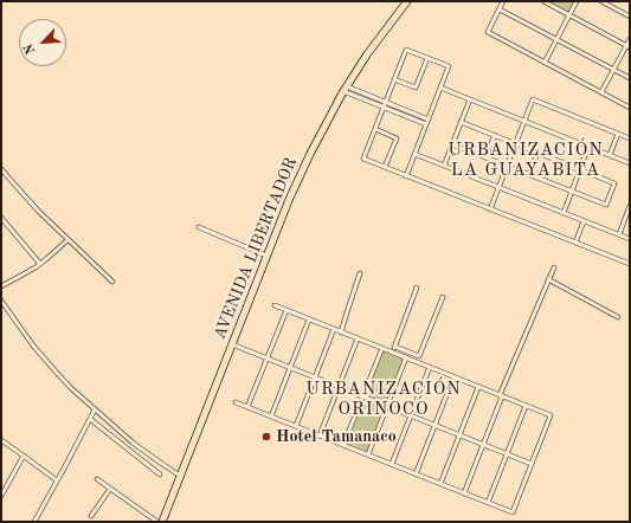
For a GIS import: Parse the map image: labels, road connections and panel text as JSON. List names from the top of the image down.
{
  "streets": {
    "highway": ["AVENIDA LIBERTADOR"]
  },
  "districts": ["URBANIZACIÓN LA GUAYABITA", "URBANIZACIÓN ORINOCO"],
  "places": ["Hotel Tamanaco"],
  "north": "bottom left"
}
